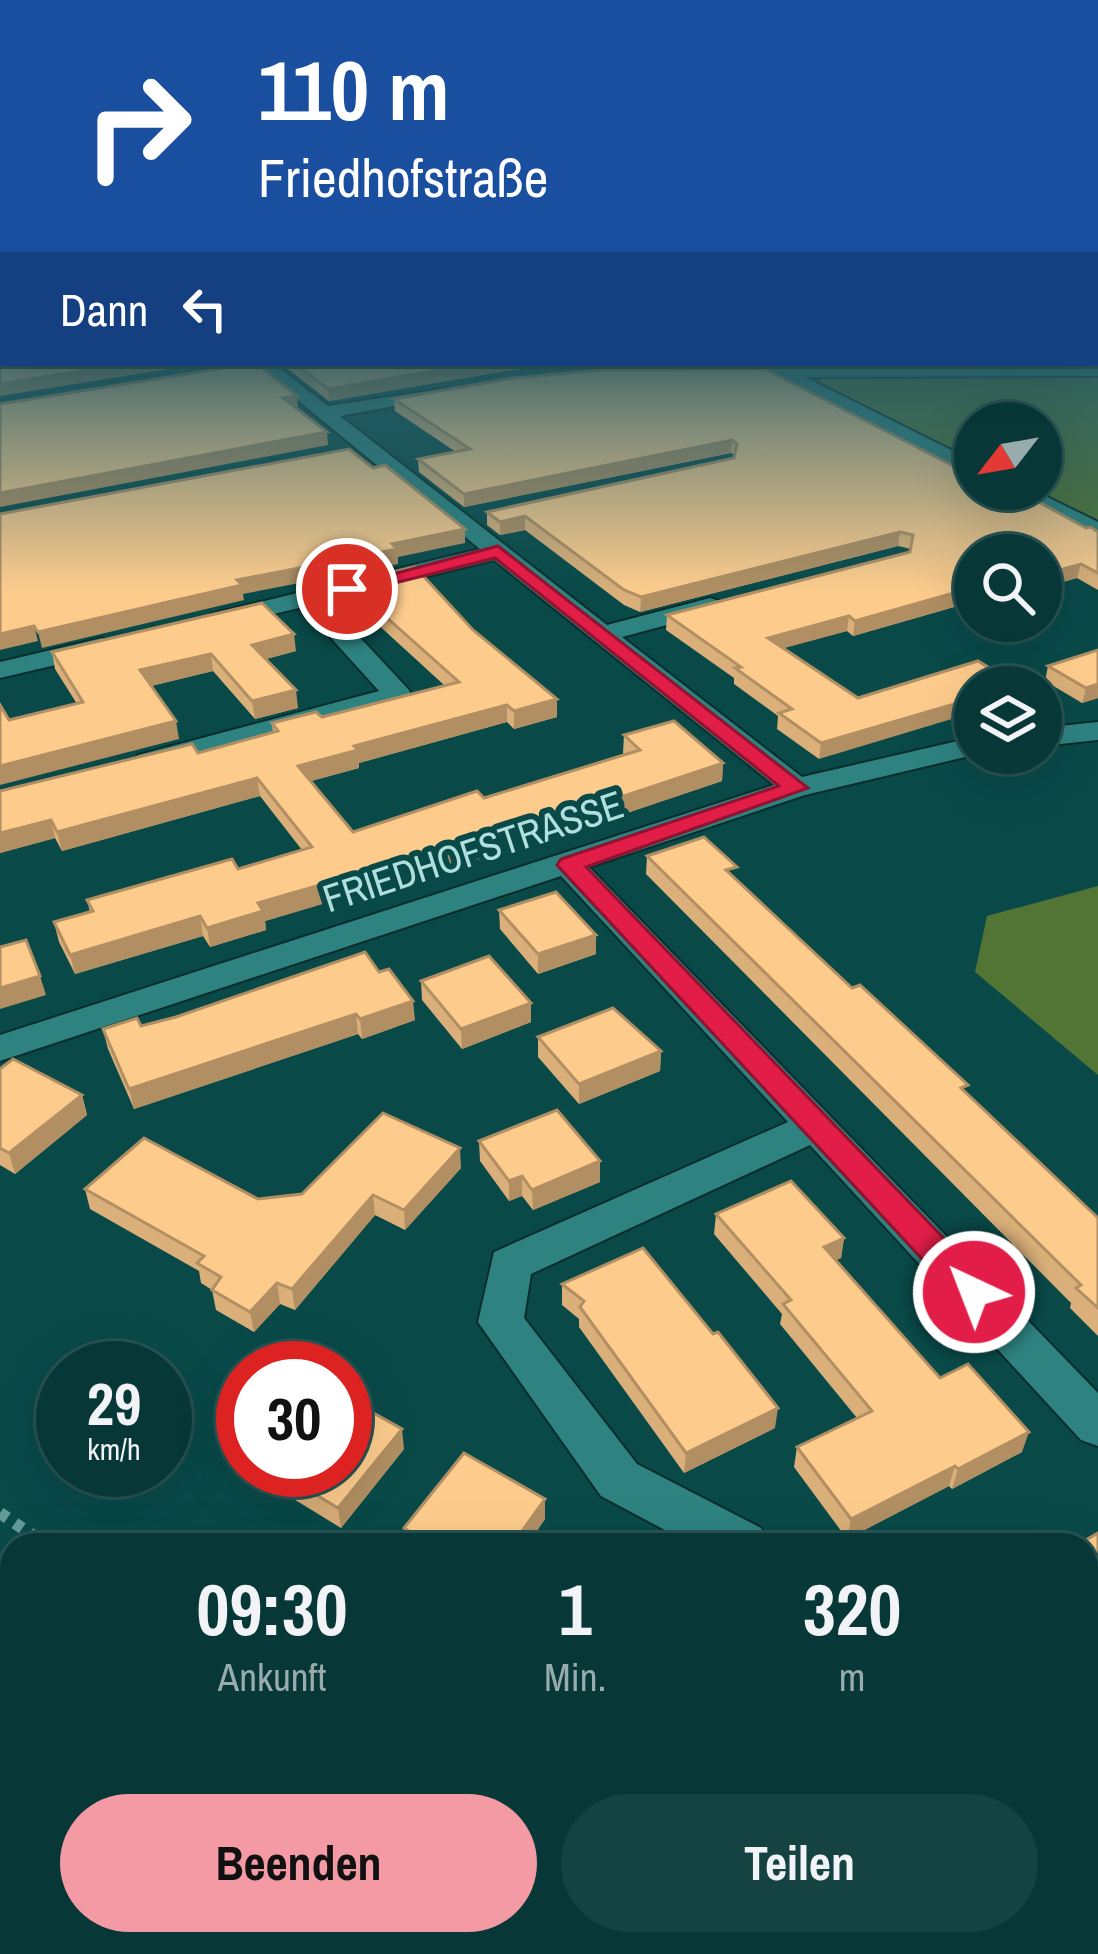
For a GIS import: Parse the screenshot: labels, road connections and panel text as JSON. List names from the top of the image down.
{
  "streets": {
    "street": ["FRIEDHOFSTRASSE"]
  },
  "north": "bottom left",
  "page": {
    "turn": ["110 m", "Friedhofstraße"],
    "then": "Dann",
    "speed": "29 km/h",
    "limit": "30",
    "eta": [
      "09:30",
      "Ankunft",
      "1",
      "Min.",
      "320",
      "m"
    ],
    "buttons": ["Beenden", "Teilen"]
  }
}
